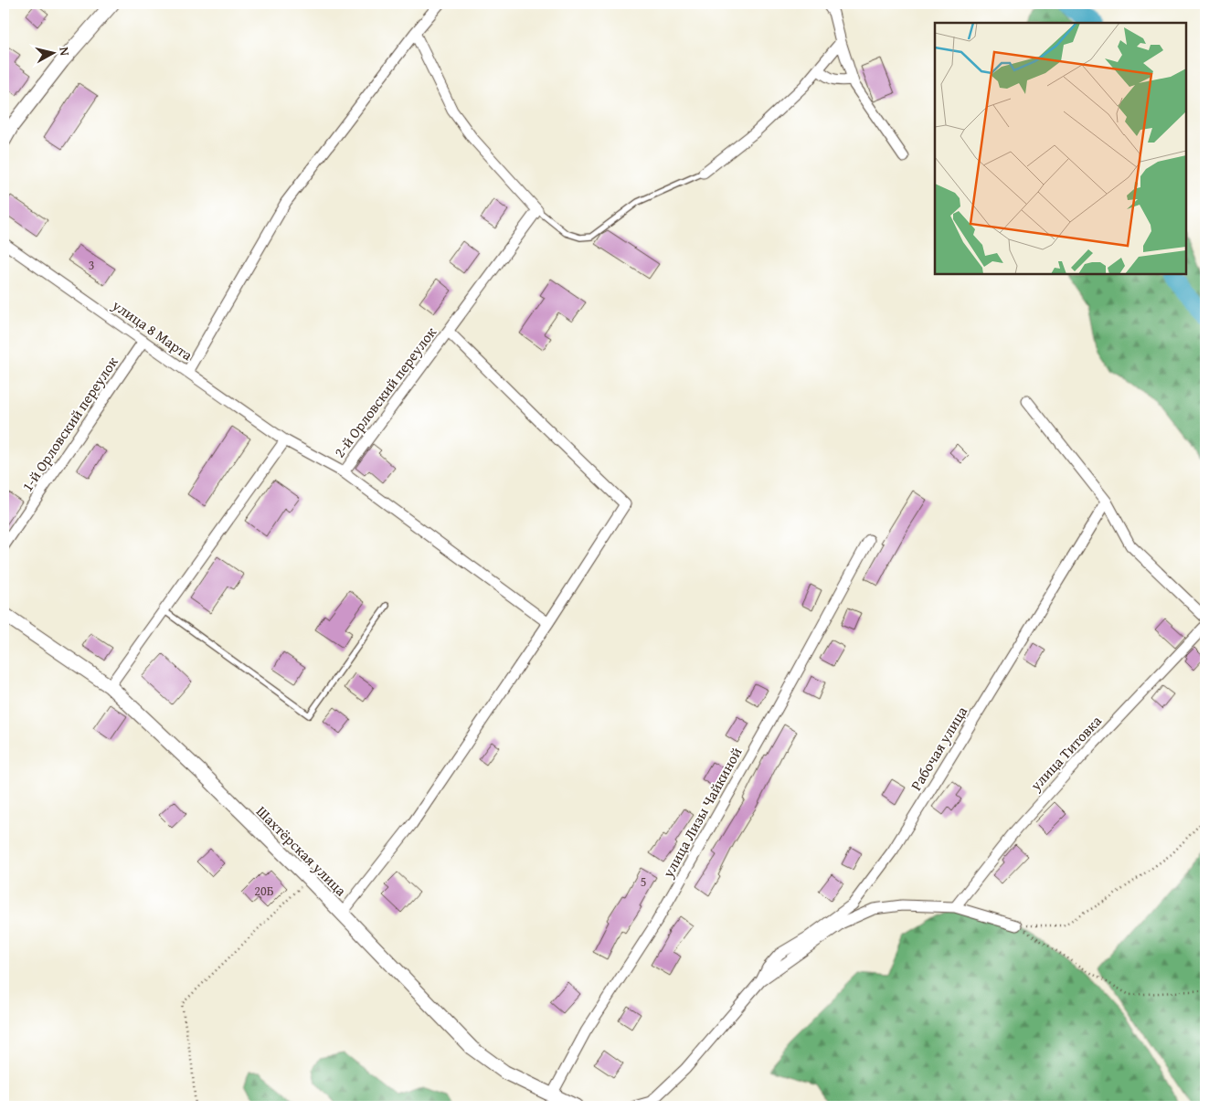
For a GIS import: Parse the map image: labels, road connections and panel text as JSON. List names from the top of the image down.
{
  "streets": {
    "street": [
      "улица 8 Марта",
      "2-й Орловский переулок",
      "1-й Орловский переулок",
      "Рабочая улица",
      "улица Титовка",
      "улица Лизы Чайкиной",
      "Шахтёрская улица"
    ]
  },
  "crossings": [
    ["улица 8 Марта", "2-й Орловский переулок"],
    ["улица 8 Марта", "1-й Орловский переулок"],
    ["улица Лизы Чайкиной", "Шахтёрская улица"]
  ],
  "house_numbers": ["3", "5", "20Б"],
  "north": "right"
}
